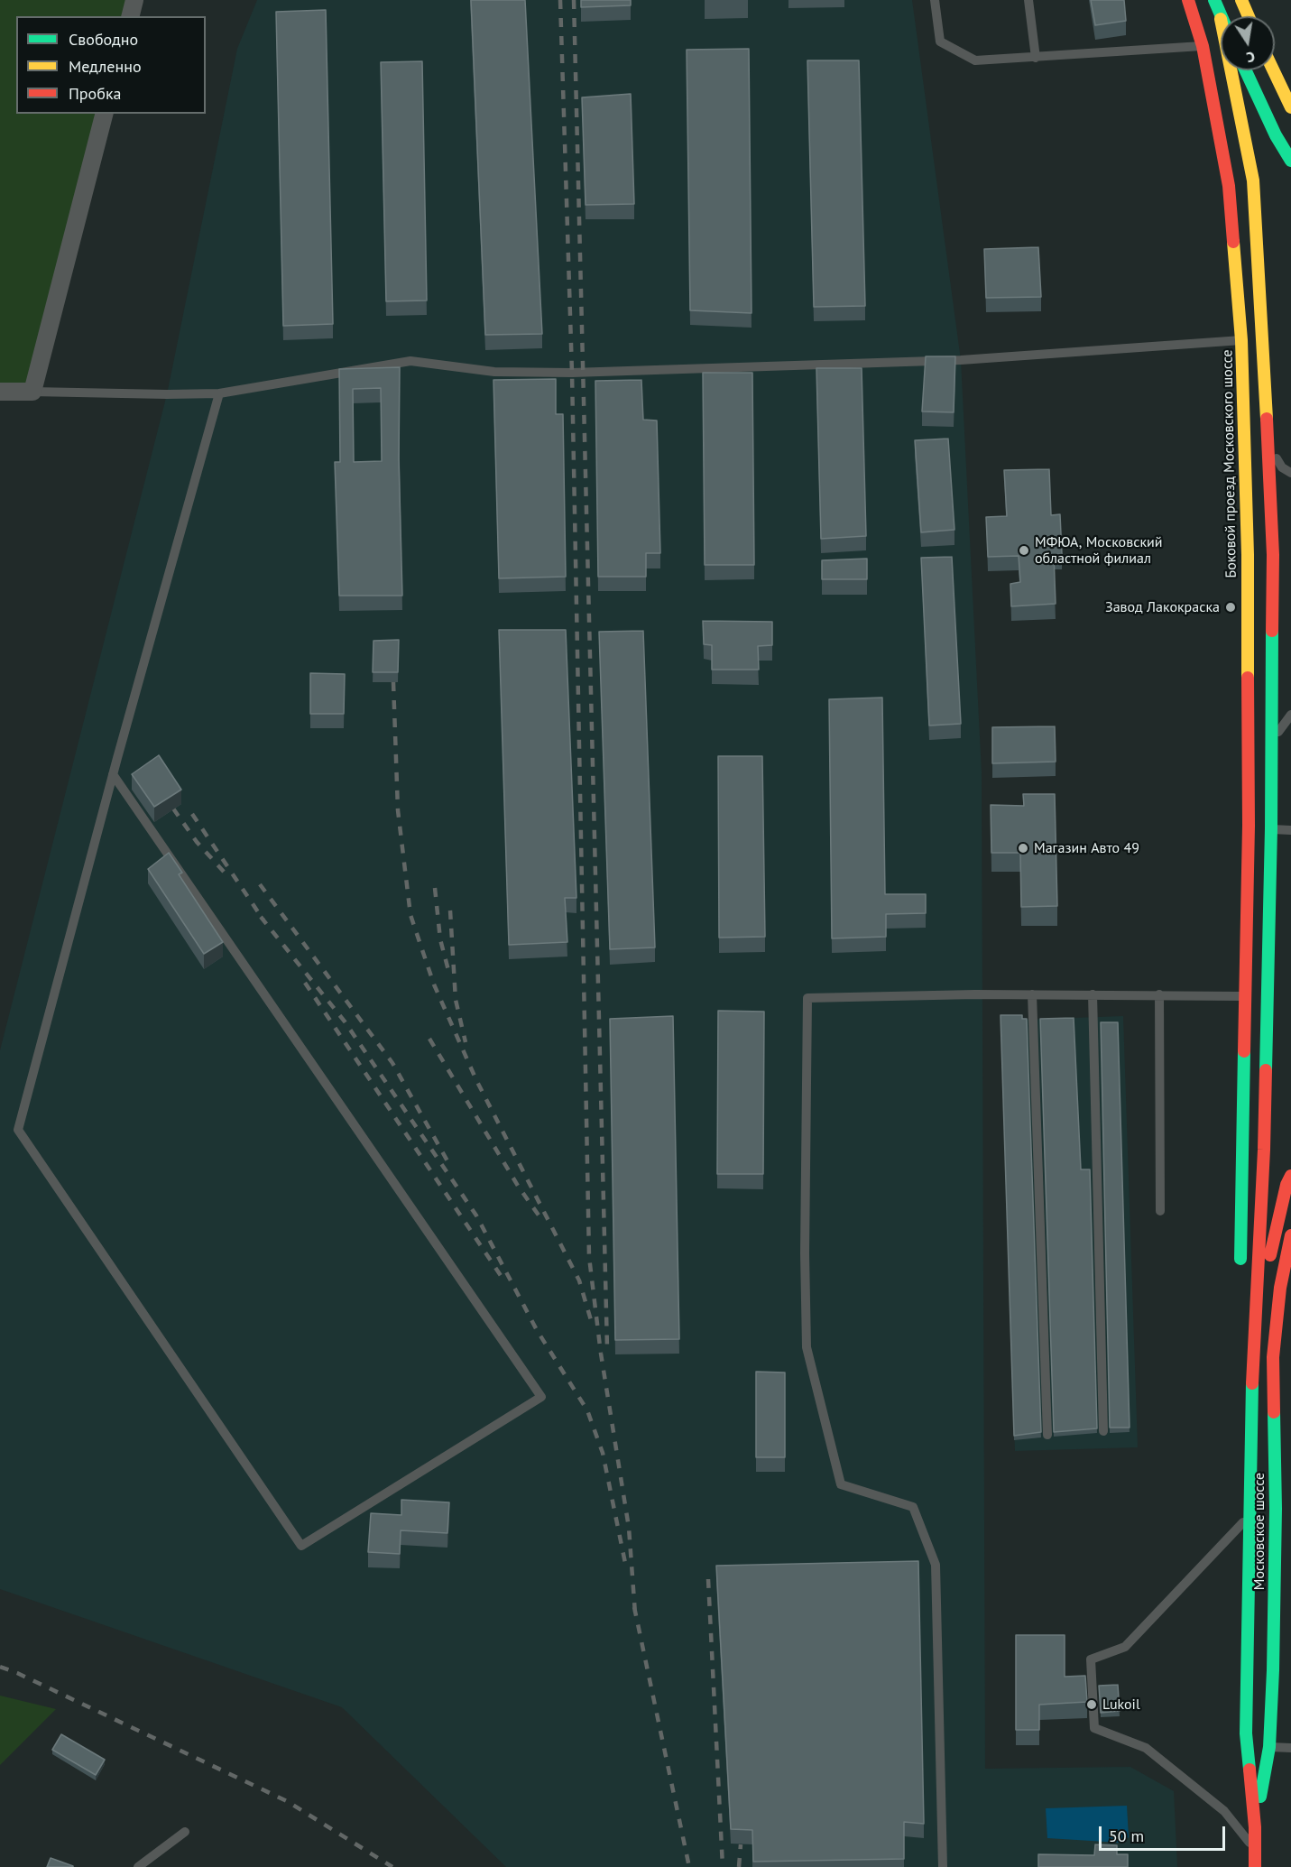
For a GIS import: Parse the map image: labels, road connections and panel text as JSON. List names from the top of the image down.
{
  "streets": {
    "main road": ["Боковой проезд Московского шоссе", "Московское шоссе"]
  },
  "places": [
    "МФЮА, Московский областной филиал",
    "Завод Лакокраска",
    "Магазин Авто 49",
    "Lukoil"
  ],
  "legend": ["Свободно", "Медленно", "Пробка"],
  "scale_bar": "50 m",
  "north": "bottom"
}
